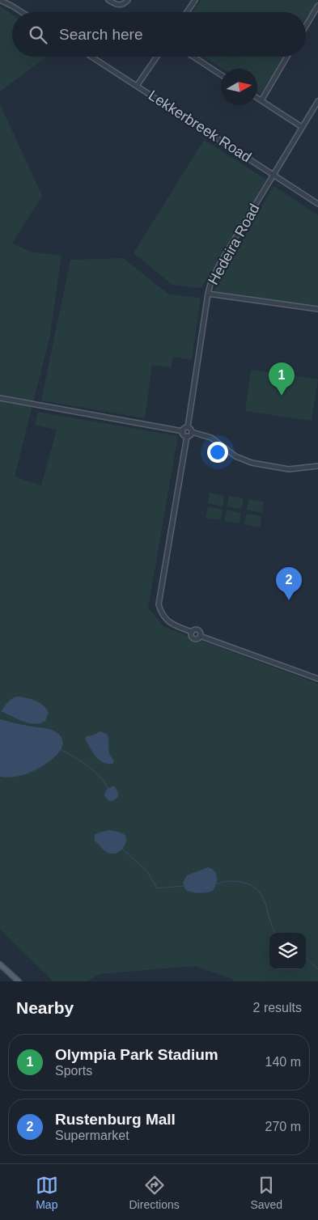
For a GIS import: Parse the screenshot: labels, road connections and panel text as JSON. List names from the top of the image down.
{
  "streets": {
    "street": ["Lekkerbreek Road", "Hedeira Road"]
  },
  "crossings": [
    ["Lekkerbreek Road", "Hedeira Road"]
  ],
  "north": "right",
  "page": {
    "search": "Search here",
    "pins": ["1", "2"],
    "heading": ["Nearby", "2 results"],
    "list": [
      {
        "mark": "1",
        "name": "Olympia Park Stadium",
        "note": "Sports",
        "value": "140 m"
      },
      {
        "mark": "2",
        "name": "Rustenburg Mall",
        "note": "Supermarket",
        "value": "270 m"
      }
    ],
    "nav": ["Map", "Directions", "Saved"]
  }
}
